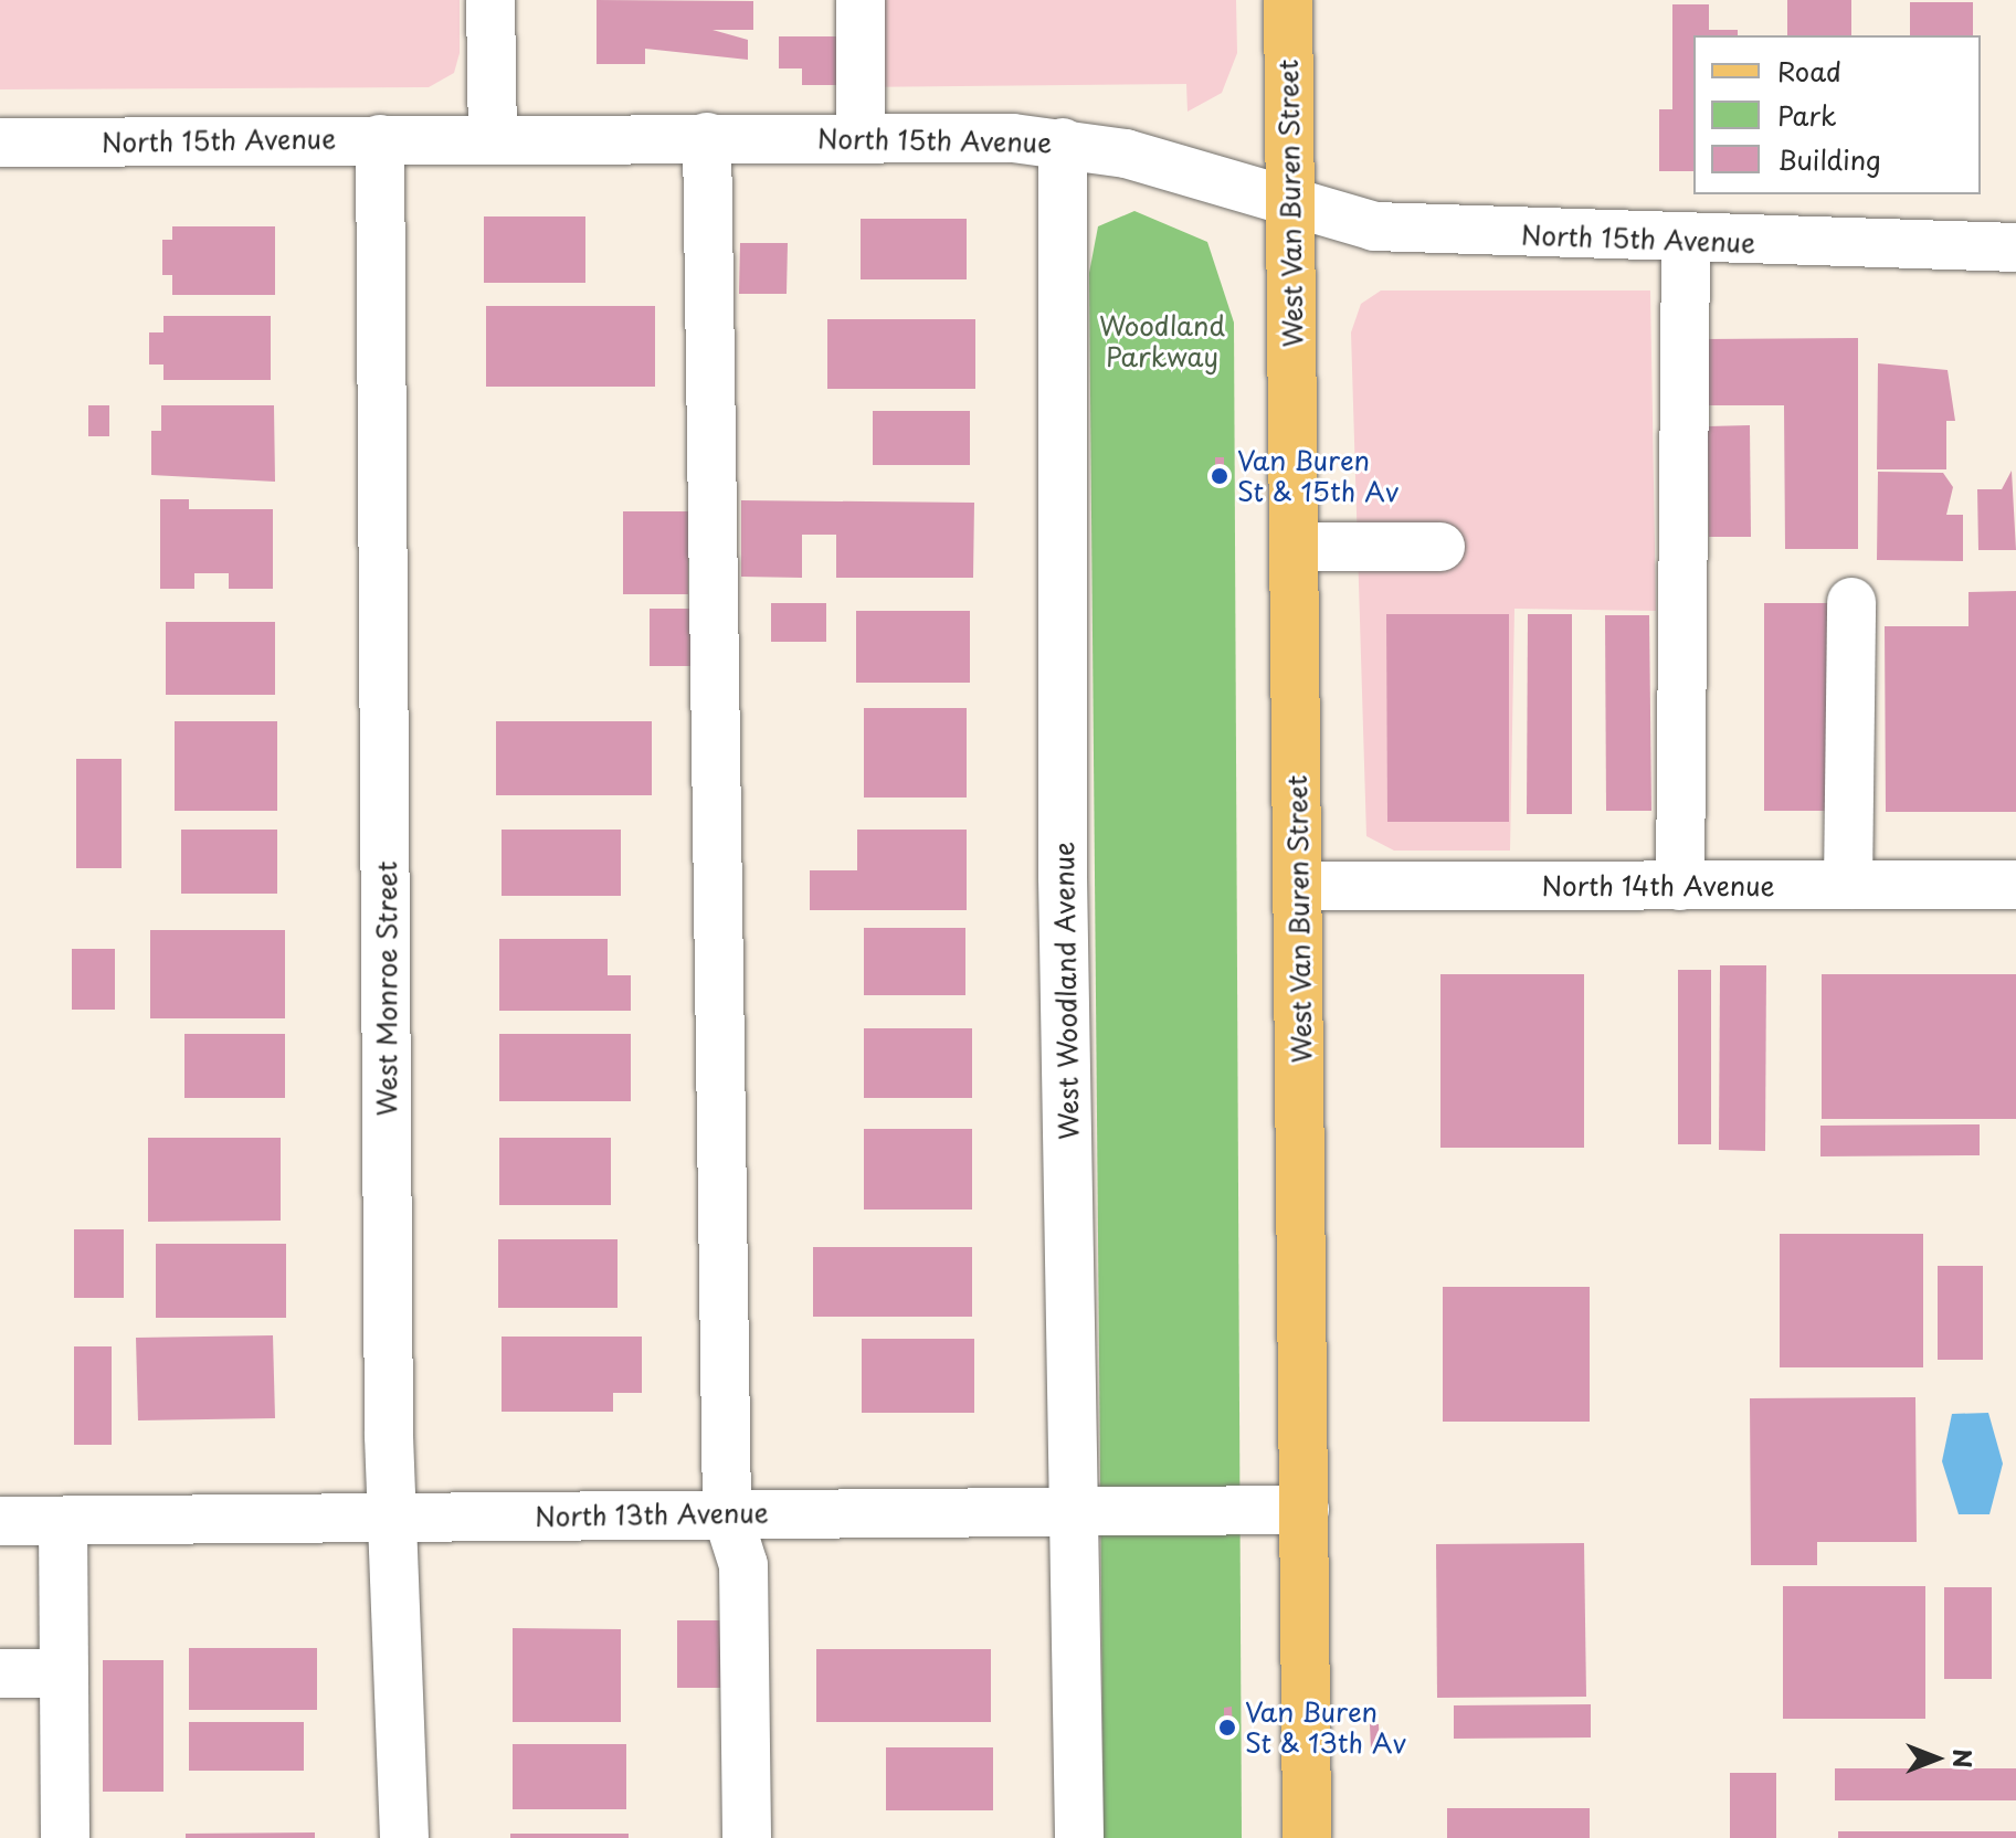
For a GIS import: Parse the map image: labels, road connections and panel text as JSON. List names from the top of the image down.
{
  "streets": {
    "main road": ["West Van Buren Street"],
    "street": [
      "North 15th Avenue",
      "North 14th Avenue",
      "West Monroe Street",
      "West Woodland Avenue",
      "North 13th Avenue"
    ]
  },
  "crossings": [
    ["North 15th Avenue", "West Van Buren Street"],
    ["North 15th Avenue", "West Monroe Street"],
    ["North 15th Avenue", "West Woodland Avenue"],
    ["West Van Buren Street", "North 14th Avenue"],
    ["West Van Buren Street", "North 13th Avenue"],
    ["West Monroe Street", "North 13th Avenue"],
    ["West Woodland Avenue", "North 13th Avenue"]
  ],
  "parks": ["Woodland Parkway"],
  "places": ["Van Buren St & 15th Av", "Van Buren St & 13th Av"],
  "legend": ["Road", "Park", "Building"],
  "north": "right"
}
